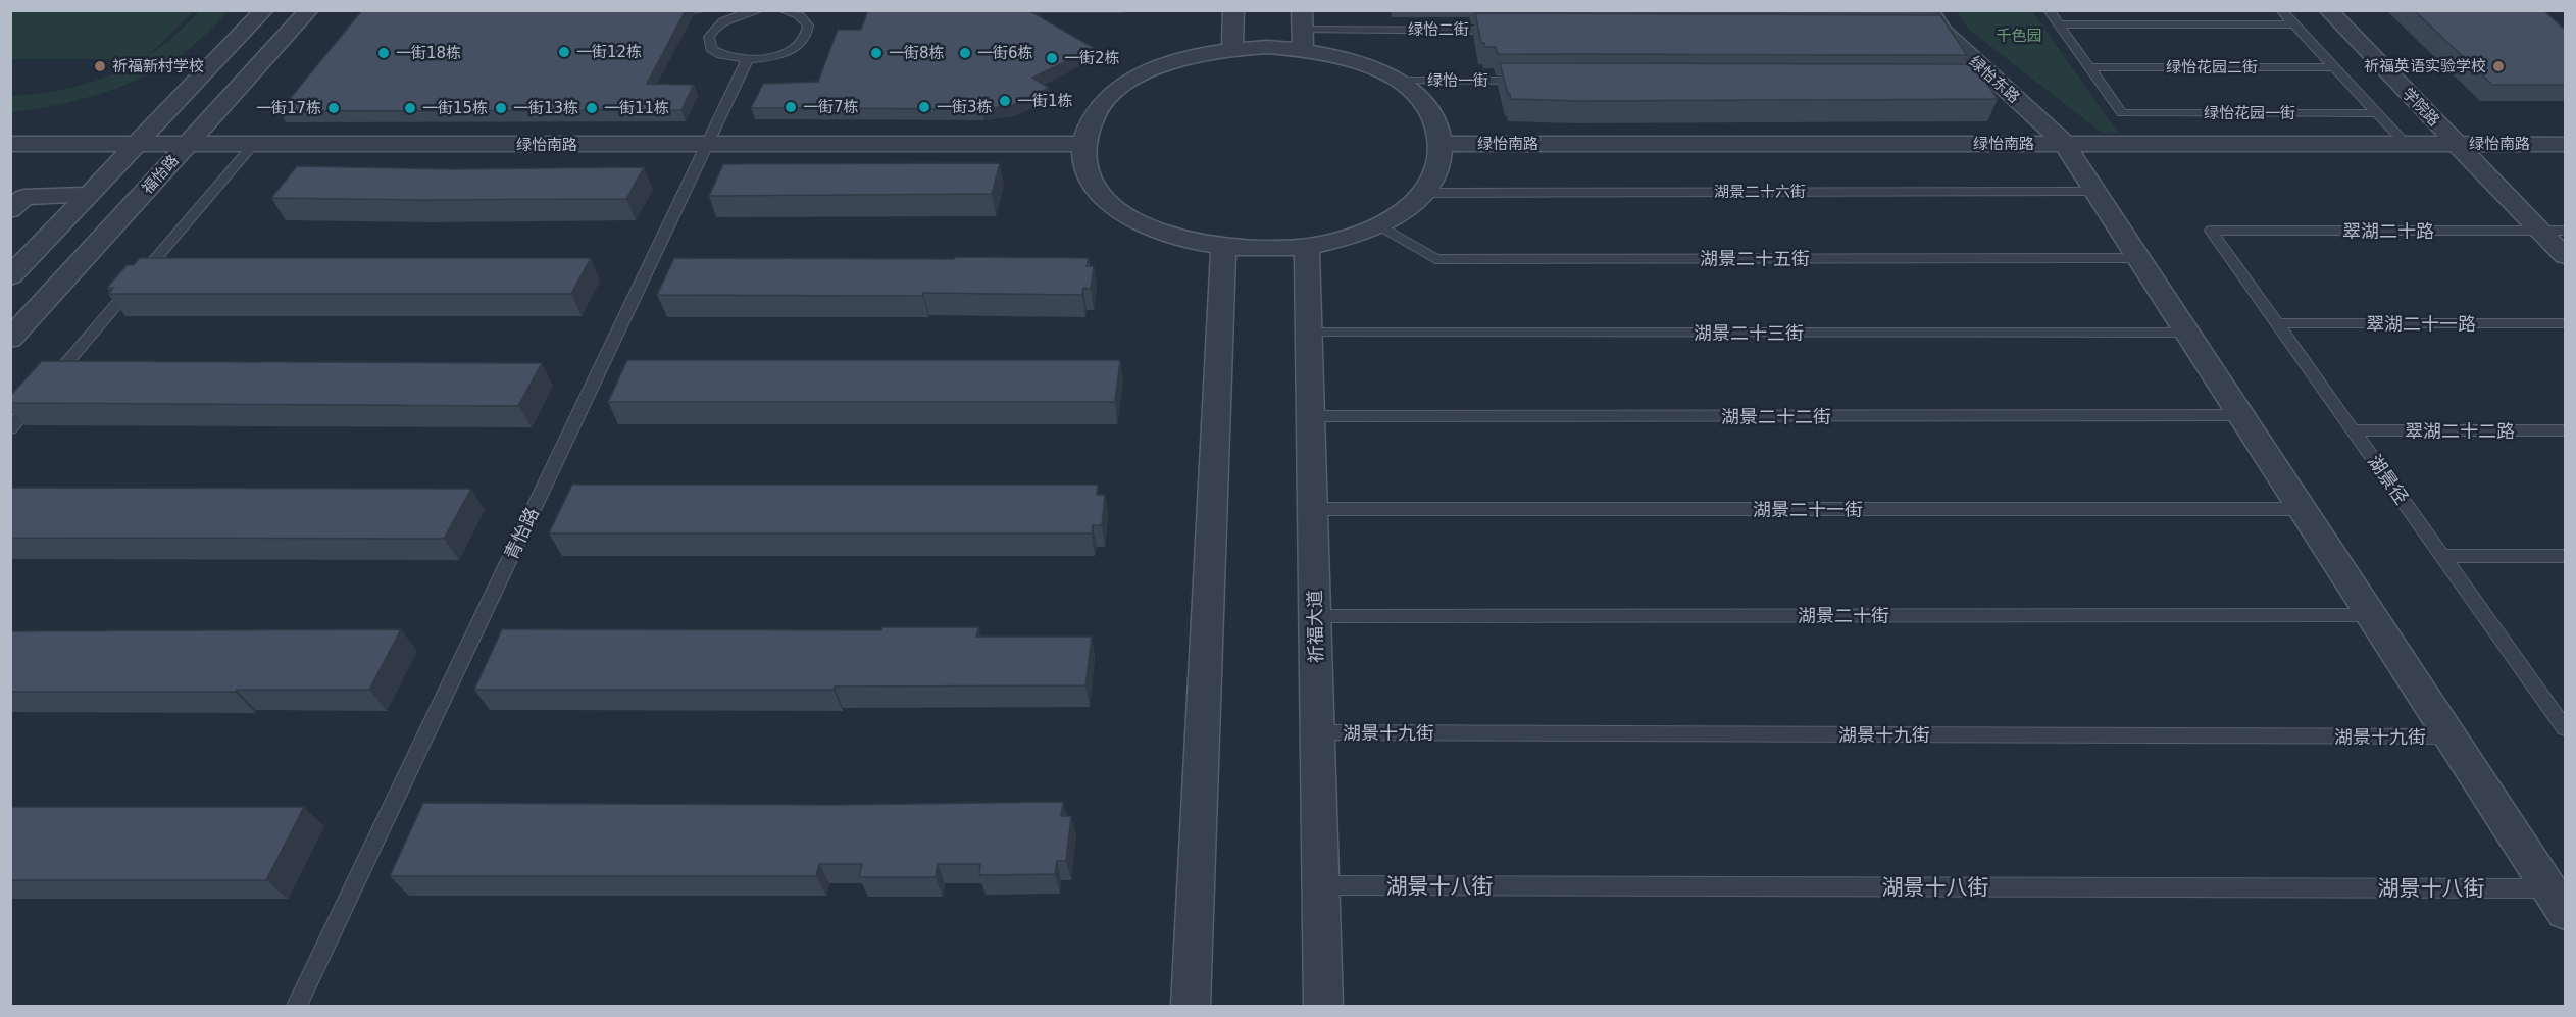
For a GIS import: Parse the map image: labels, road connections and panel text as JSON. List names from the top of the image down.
{
  "streets": {
    "street": [
      "绿怡东路",
      "学院路",
      "绿怡南路",
      "福怡路",
      "祈福大道"
    ],
    "lane": [
      "绿怡二街",
      "绿怡花园二街",
      "绿怡一街",
      "绿怡花园一街",
      "湖景二十六街",
      "翠湖二十路",
      "湖景二十五街",
      "翠湖二十一路",
      "湖景二十三街",
      "湖景二十二街",
      "翠湖二十二路",
      "湖景径",
      "湖景二十一街",
      "青怡路",
      "湖景二十街",
      "湖景十九街",
      "湖景十八街"
    ]
  },
  "crossings": [
    ["绿怡花园二街", "绿怡花园一街"],
    ["绿怡东路", "绿怡南路"],
    ["绿怡东路", "湖景二十六街"],
    ["绿怡东路", "湖景二十五街"],
    ["绿怡东路", "湖景二十三街"],
    ["绿怡东路", "湖景二十二街"],
    ["绿怡东路", "湖景二十一街"],
    ["绿怡东路", "湖景二十街"],
    ["绿怡东路", "湖景十九街"],
    ["绿怡东路", "湖景十八街"],
    ["学院路", "绿怡南路"],
    ["学院路", "翠湖二十路"],
    ["绿怡南路", "福怡路"],
    ["绿怡南路", "青怡路"],
    ["翠湖二十路", "湖景径"],
    ["翠湖二十一路", "湖景径"],
    ["湖景二十三街", "祈福大道"],
    ["湖景二十二街", "祈福大道"],
    ["翠湖二十二路", "湖景径"],
    ["湖景二十一街", "祈福大道"],
    ["湖景二十街", "祈福大道"],
    ["祈福大道", "湖景十九街"],
    ["祈福大道", "湖景十八街"]
  ],
  "parks": ["千色园"],
  "places": [
    "一街12栋",
    "一街18栋",
    "一街8栋",
    "一街6栋",
    "一街2栋",
    "祈福新村学校",
    "祈福英语实验学校",
    "一街1栋",
    "一街7栋",
    "一街3栋",
    "一街17栋",
    "一街15栋",
    "一街13栋",
    "一街11栋"
  ]
}
